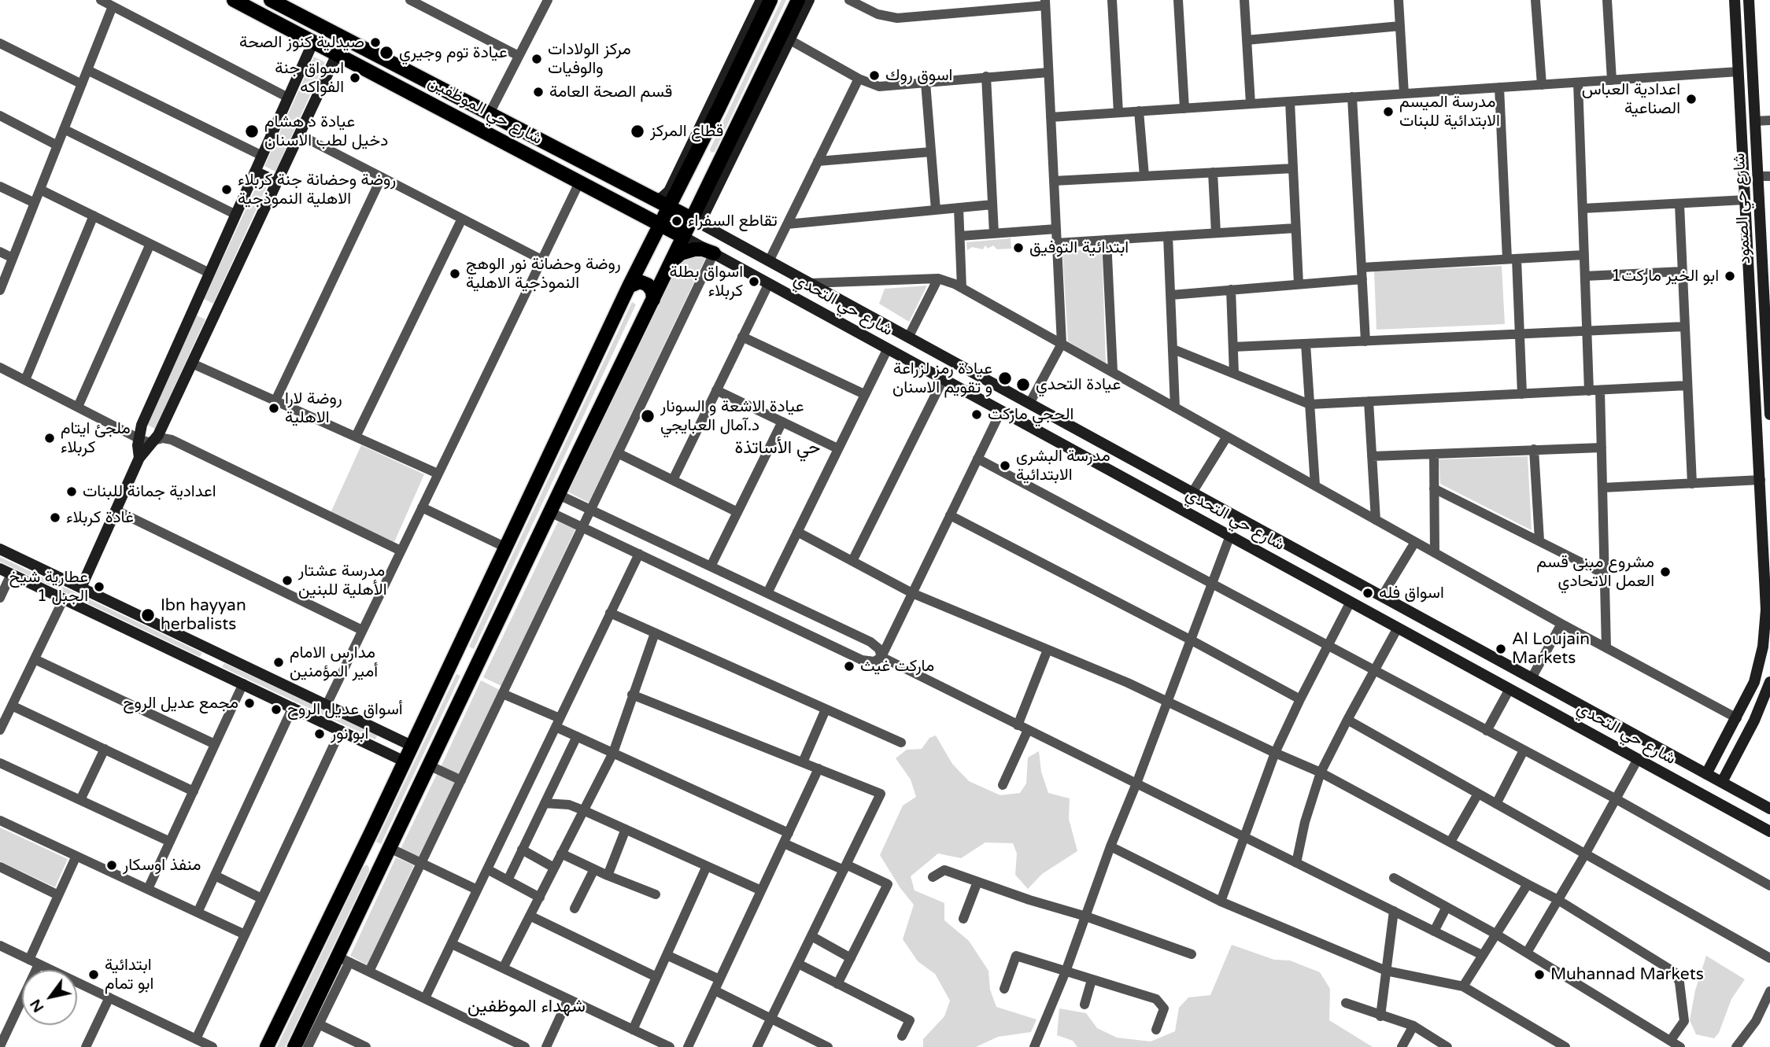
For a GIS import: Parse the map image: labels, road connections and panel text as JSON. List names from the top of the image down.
{
  "streets": {
    "main road": ["شارع حي الموظفين", "شارع حي الصمود", "شارع حي التحدي"]
  },
  "districts": ["حي الأساتذة", "شهداء الموظفين"],
  "places": [
    "صيدلية كنوز الصحة",
    "عيادة توم وجيري",
    "مركز الولادات والوفيات",
    "اسوق روك",
    "اسواق جنة الفواكه",
    "قسم الصحة العامة",
    "اعدادية العباس الصناعية",
    "مدرسة الميسم الابتدائية للبنات",
    "عيادة د هشام دخيل لطب الاسنان",
    "قطاع المركز",
    "روضة وحضانة جنة كربلاء الاهلية النموذجية",
    "تقاطع السفراء",
    "ابتدائية التوفيق",
    "روضة وحضانة نور الوهج النموذجية الاهلية",
    "ابو الخير ماركت1",
    "اسواق بطلة كربلاء",
    "عيادة رمز لزراعة و تقويم الاسنان",
    "عيادة التحدي",
    "روضة لارا الاهلية",
    "الحجي ماركت",
    "عيادة الاشعة و السونار د.آمال العبايجي",
    "ملجئ ايتام كربلاء",
    "مدرسة البشرى الابتدائية",
    "اعدادية جمانة للبنات",
    "غادة كربلاء",
    "مشروع مبنى قسم العمل الاتحادي",
    "مدرسة عشتار الأهلية للبنين",
    "عطارية شيخ الجبل 1",
    "اسواق فله",
    "Ibn hayyan herbalists",
    "Al Loujain Markets",
    "مدارس الامام أمير المؤمنين",
    "ماركت غيث",
    "مجمع عديل الروح",
    "أسواق عديل الروح",
    "ابو نور",
    "منفذ اوسكار",
    "ابتدائية ابو تمام",
    "Muhannad Markets"
  ],
  "north": "bottom left"
}
